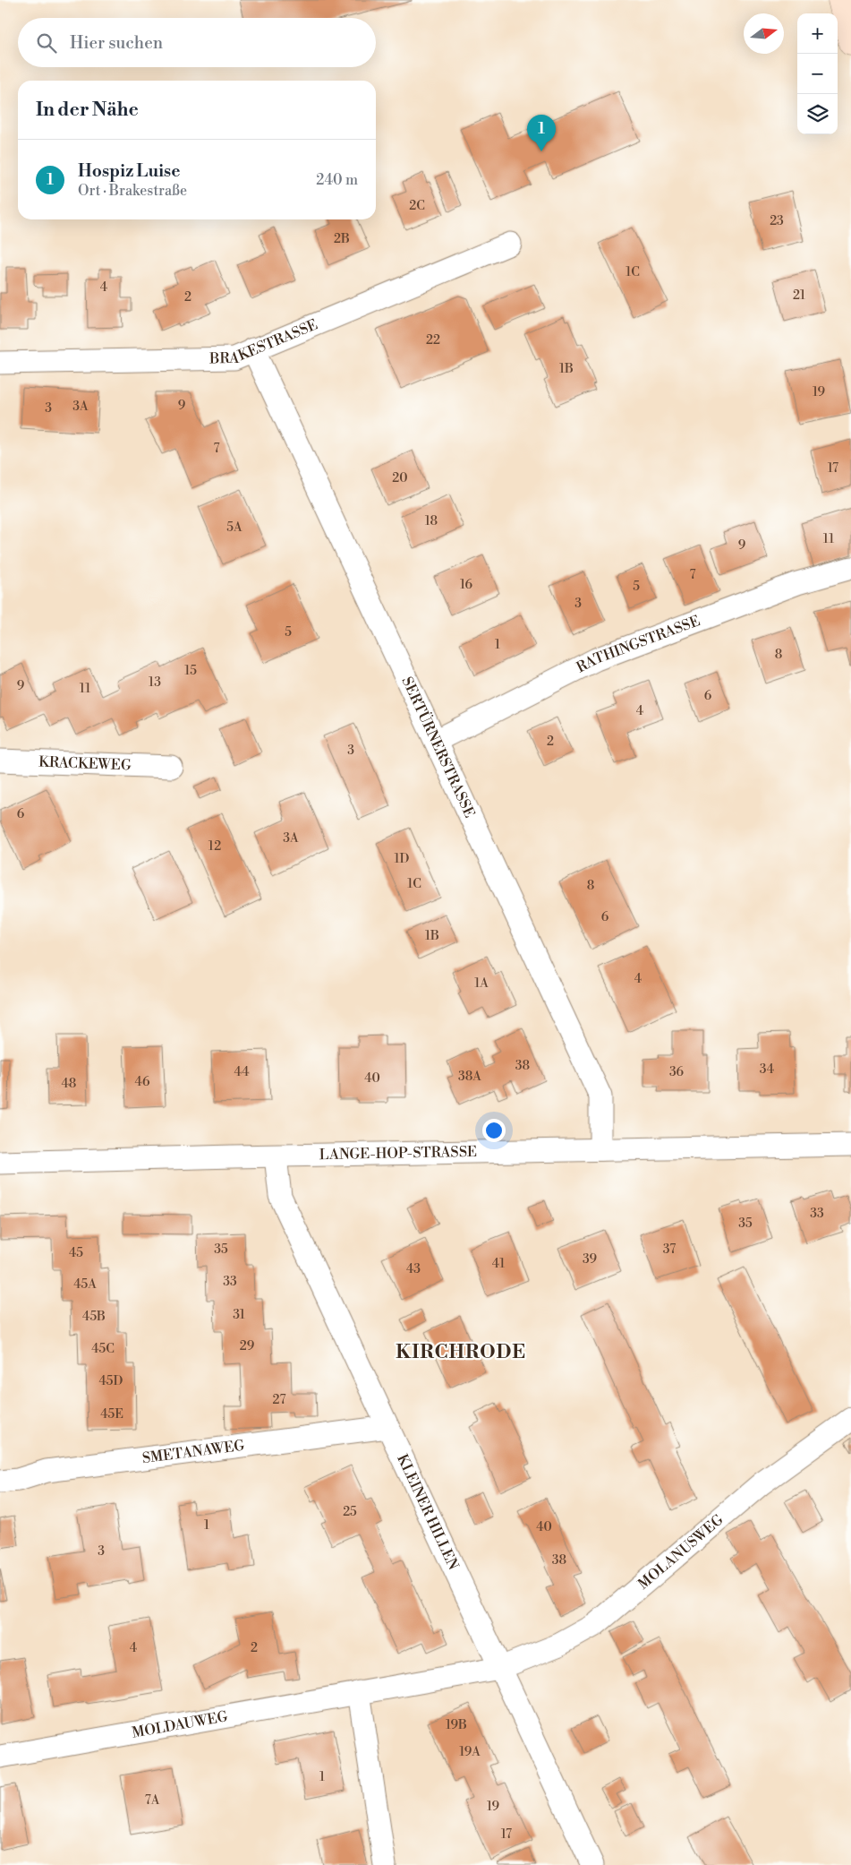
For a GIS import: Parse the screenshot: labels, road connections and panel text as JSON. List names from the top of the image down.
{
  "streets": {
    "street": [
      "BRAKESTRASSE",
      "RATHINGSTRASSE",
      "SERTÜRNERSTRASSE",
      "KRACKEWEG",
      "LANGE-HOP-STRASSE",
      "SMETANAWEG",
      "KLEINER HILLEN",
      "MOLANUSWEG",
      "MOLDAUWEG"
    ]
  },
  "crossings": [
    ["BRAKESTRASSE", "SERTÜRNERSTRASSE"],
    ["RATHINGSTRASSE", "SERTÜRNERSTRASSE"],
    ["SERTÜRNERSTRASSE", "LANGE-HOP-STRASSE"],
    ["LANGE-HOP-STRASSE", "KLEINER HILLEN"],
    ["SMETANAWEG", "KLEINER HILLEN"],
    ["KLEINER HILLEN", "MOLANUSWEG"],
    ["KLEINER HILLEN", "MOLDAUWEG"],
    ["MOLANUSWEG", "MOLDAUWEG"]
  ],
  "districts": ["KIRCHRODE"],
  "house_numbers": [
    "2C",
    "23",
    "2B",
    "1C",
    "4",
    "21",
    "2",
    "22",
    "1B",
    "19",
    "9",
    "3A",
    "3",
    "7",
    "17",
    "20",
    "18",
    "5A",
    "11",
    "9",
    "7",
    "16",
    "5",
    "3",
    "5",
    "1",
    "8",
    "15",
    "13",
    "9",
    "11",
    "6",
    "4",
    "2",
    "3",
    "6",
    "3A",
    "12",
    "1D",
    "1C",
    "8",
    "6",
    "1B",
    "4",
    "1A",
    "38",
    "34",
    "44",
    "36",
    "38A",
    "40",
    "46",
    "48",
    "33",
    "35",
    "35",
    "37",
    "45",
    "39",
    "41",
    "43",
    "33",
    "45A",
    "31",
    "45B",
    "29",
    "45C",
    "45D",
    "27",
    "45E",
    "25",
    "1",
    "40",
    "3",
    "38",
    "4",
    "2",
    "19B",
    "19A",
    "1",
    "7A",
    "19",
    "17"
  ],
  "north": "right",
  "page": {
    "map_buttons": ["+", "−"],
    "search": "Hier suchen",
    "heading": "In der Nähe",
    "pins": "1",
    "list": [
      {
        "mark": "1",
        "name": "Hospiz Luise",
        "note": "Ort · Brakestraße",
        "value": "240 m"
      }
    ]
  }
}
